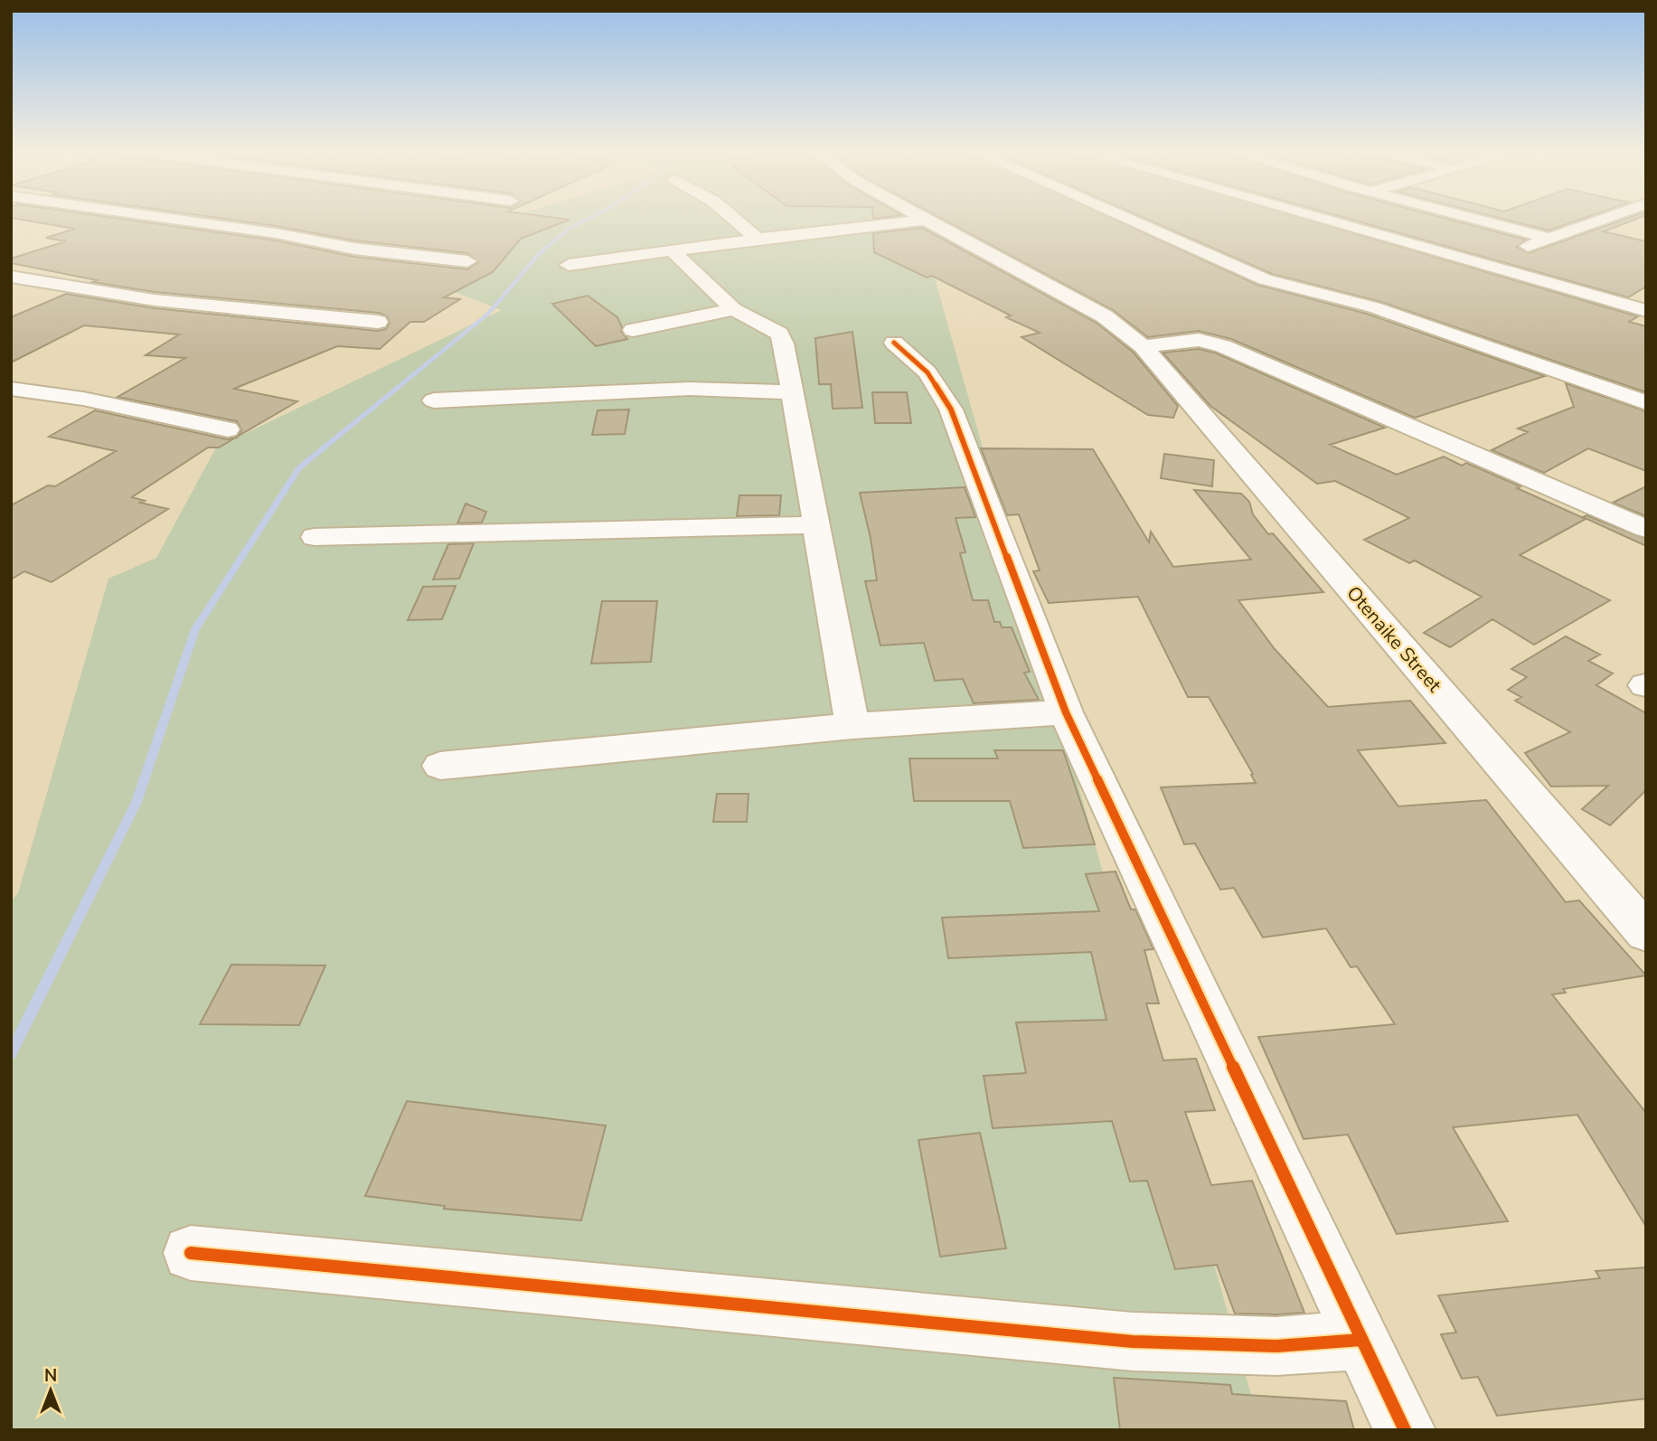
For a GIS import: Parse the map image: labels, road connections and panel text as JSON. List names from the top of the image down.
{
  "streets": {
    "street": ["Otenaike Street"]
  },
  "north": "top"
}
